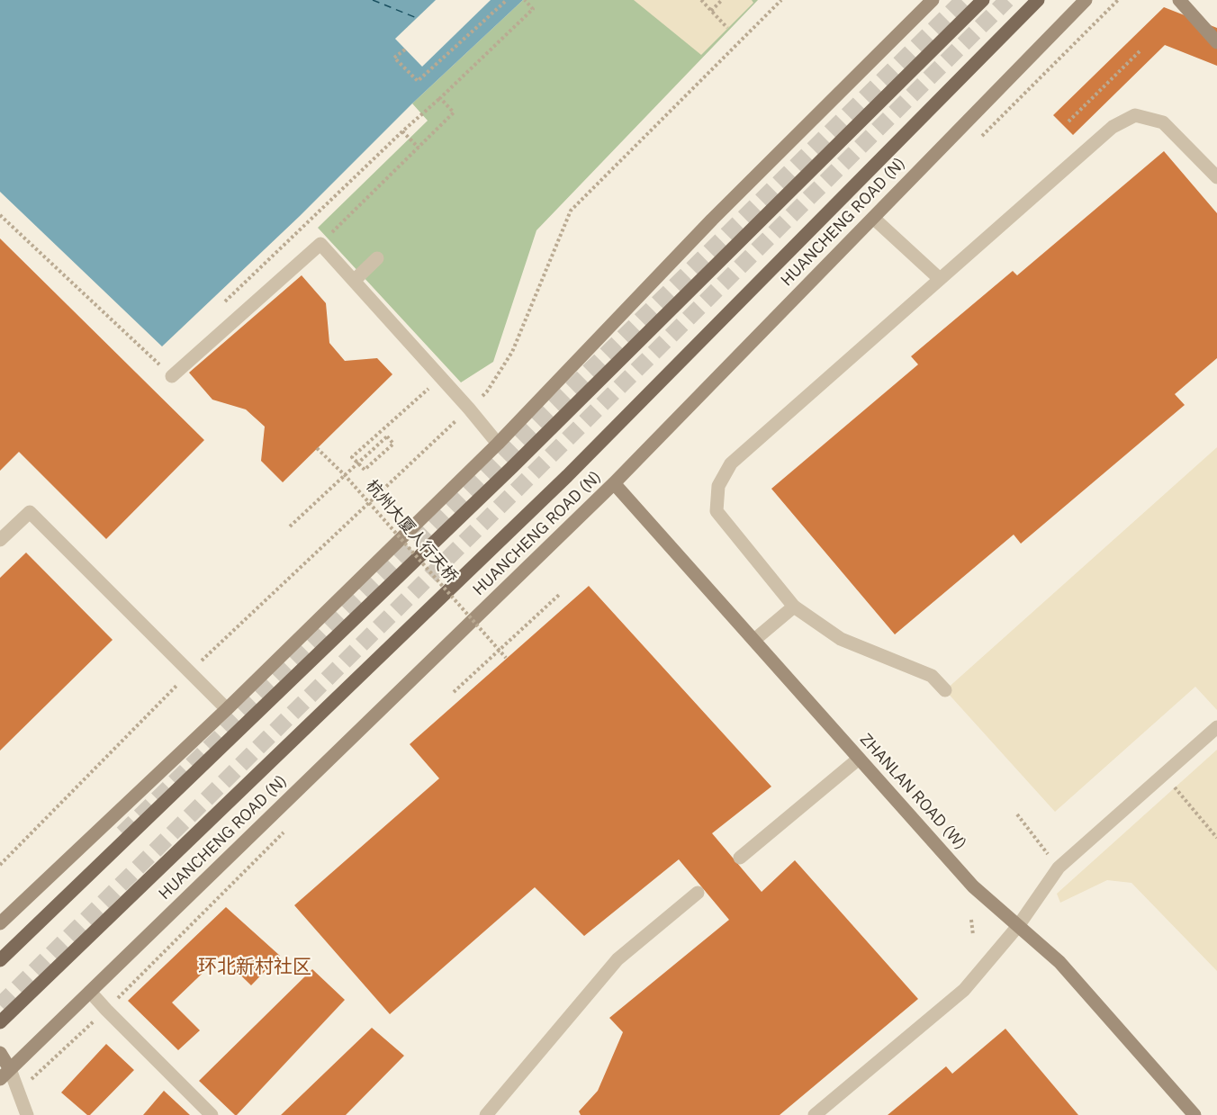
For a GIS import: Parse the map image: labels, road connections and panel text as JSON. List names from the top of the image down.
{
  "streets": {
    "main road": ["HUANCHENG ROAD (N)", "ZHANLAN ROAD (W)"],
    "path": ["杭州大厦人行天桥"]
  },
  "crossings": [
    ["HUANCHENG ROAD (N)", "ZHANLAN ROAD (W)"]
  ],
  "districts": ["环北新村社区"]
}
